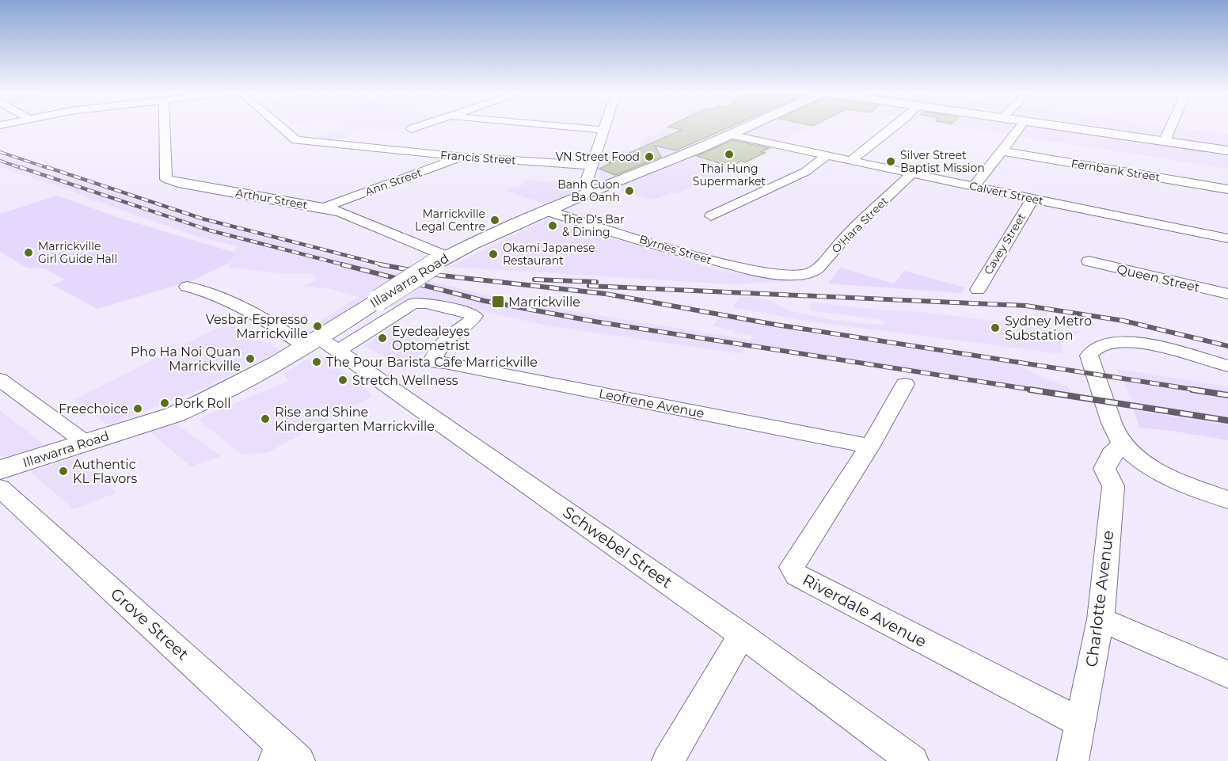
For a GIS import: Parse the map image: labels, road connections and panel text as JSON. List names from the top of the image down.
{
  "streets": {
    "main road": ["Illawarra Road"],
    "street": [
      "Francis Street",
      "Fernbank Street",
      "Ann Street",
      "Calvert Street",
      "Arthur Street",
      "O'Hara Street",
      "Cavey Street",
      "Byrnes Street",
      "Queen Street",
      "Leofrene Avenue",
      "Schwebel Street",
      "Charlotte Avenue",
      "Riverdale Avenue",
      "Grove Street"
    ]
  },
  "crossings": [
    ["Francis Street", "Ann Street"],
    ["Ann Street", "Arthur Street"],
    ["Calvert Street", "O'Hara Street"],
    ["Calvert Street", "Cavey Street"],
    ["Calvert Street", "Illawarra Road"],
    ["Arthur Street", "Illawarra Road"],
    ["O'Hara Street", "Byrnes Street"],
    ["Byrnes Street", "Illawarra Road"],
    ["Illawarra Road", "Leofrene Avenue"],
    ["Illawarra Road", "Schwebel Street"],
    ["Leofrene Avenue", "Schwebel Street"],
    ["Leofrene Avenue", "Riverdale Avenue"],
    ["Charlotte Avenue", "Riverdale Avenue"]
  ],
  "places": {
    "other": [
      "Thai Hung Supermarket",
      "VN Street Food",
      "Silver Street Baptist Mission",
      "Banh Cuon Ba Oanh",
      "Marrickville Legal Centre",
      "The D's Bar & Dining",
      "Marrickville Girl Guide Hall",
      "Okami Japanese Restaurant",
      "Vesbar Espresso Marrickville",
      "Sydney Metro Substation",
      "Eyedealeyes Optometrist",
      "Pho Ha Noi Quan Marrickville",
      "The Pour Barista Cafe Marrickville",
      "Stretch Wellness",
      "Pork Roll",
      "Freechoice",
      "Rise and Shine Kindergarten Marrickville",
      "Authentic KL Flavors"
    ],
    "transit": ["Marrickville"]
  }
}
